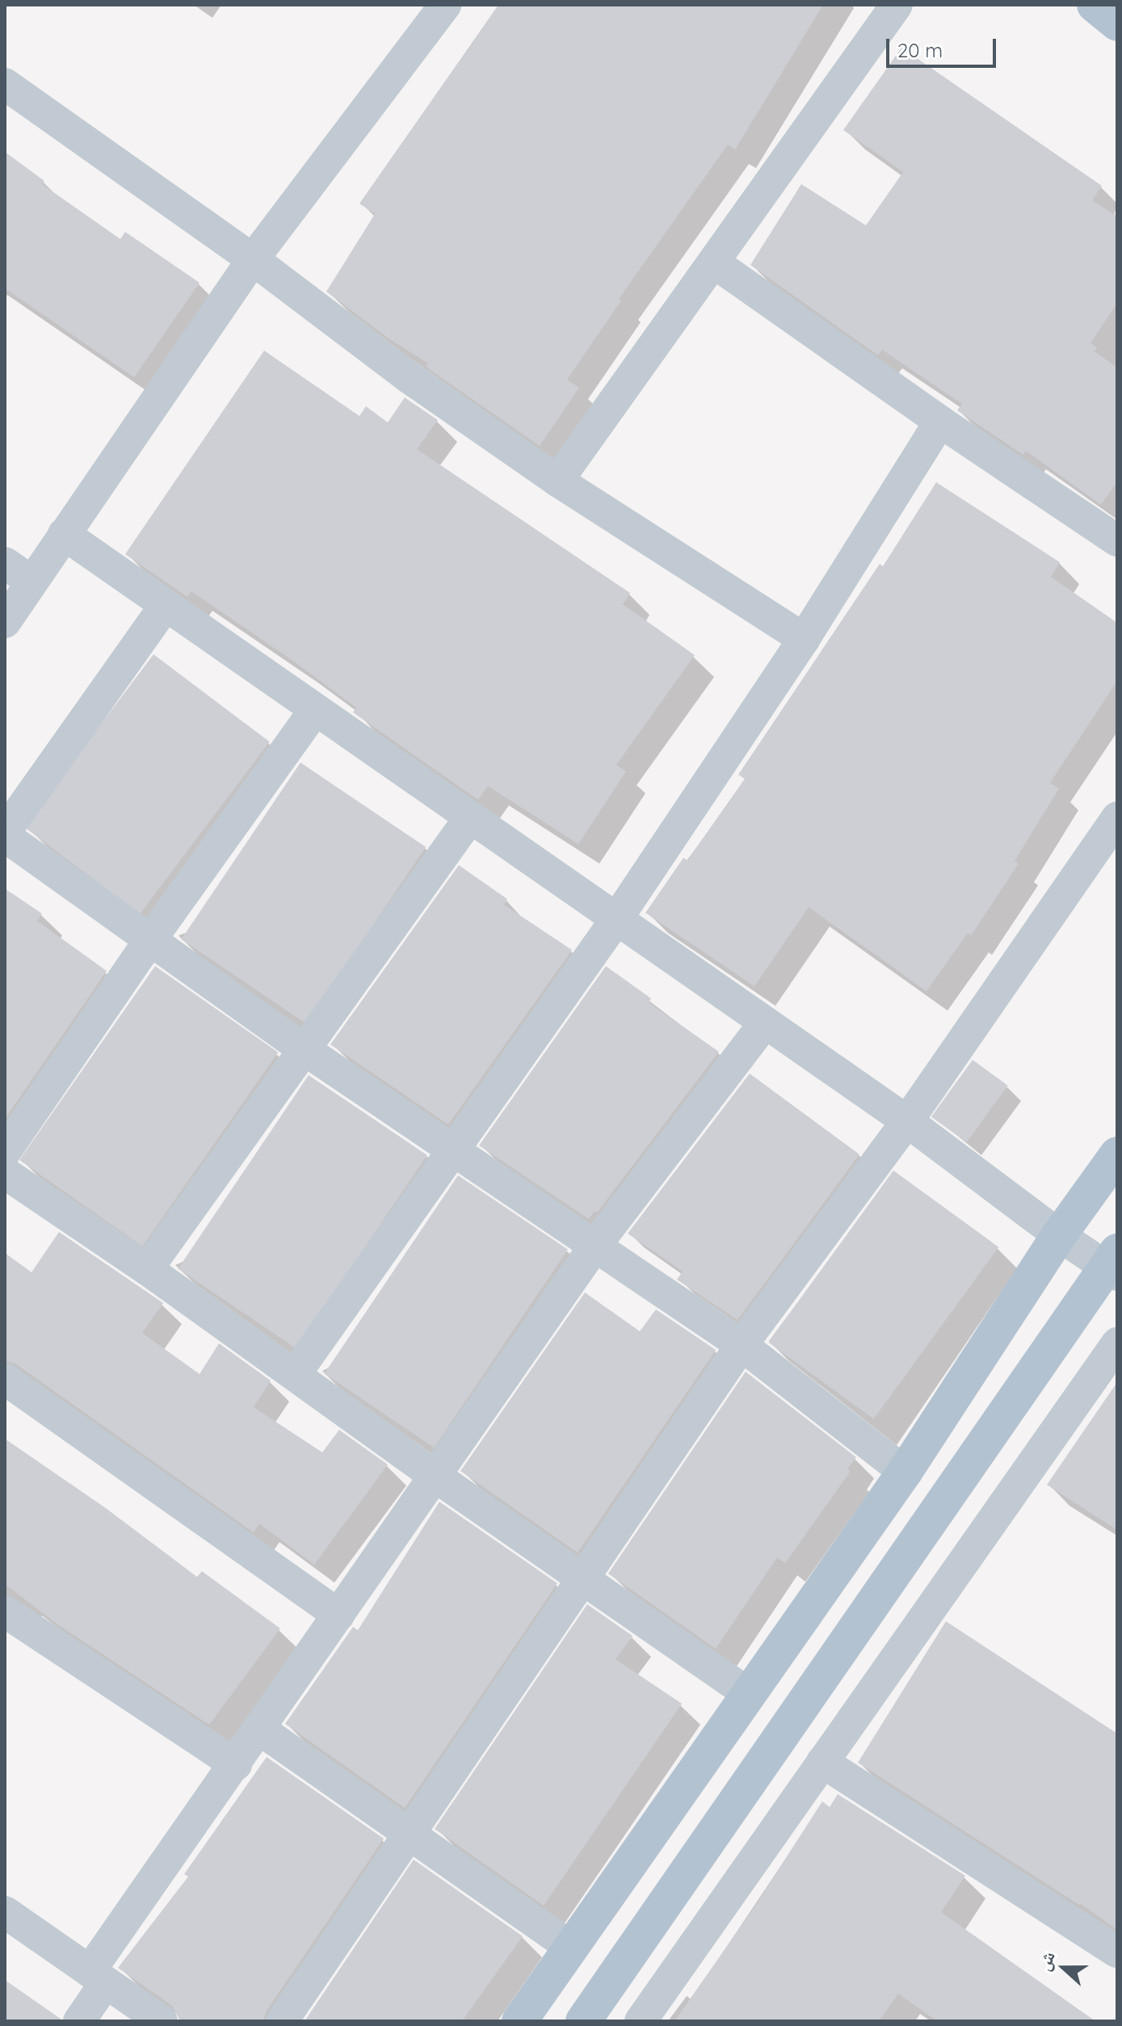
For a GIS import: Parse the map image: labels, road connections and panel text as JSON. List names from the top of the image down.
{
  "scale_bar": "20 m",
  "north": "left"
}
